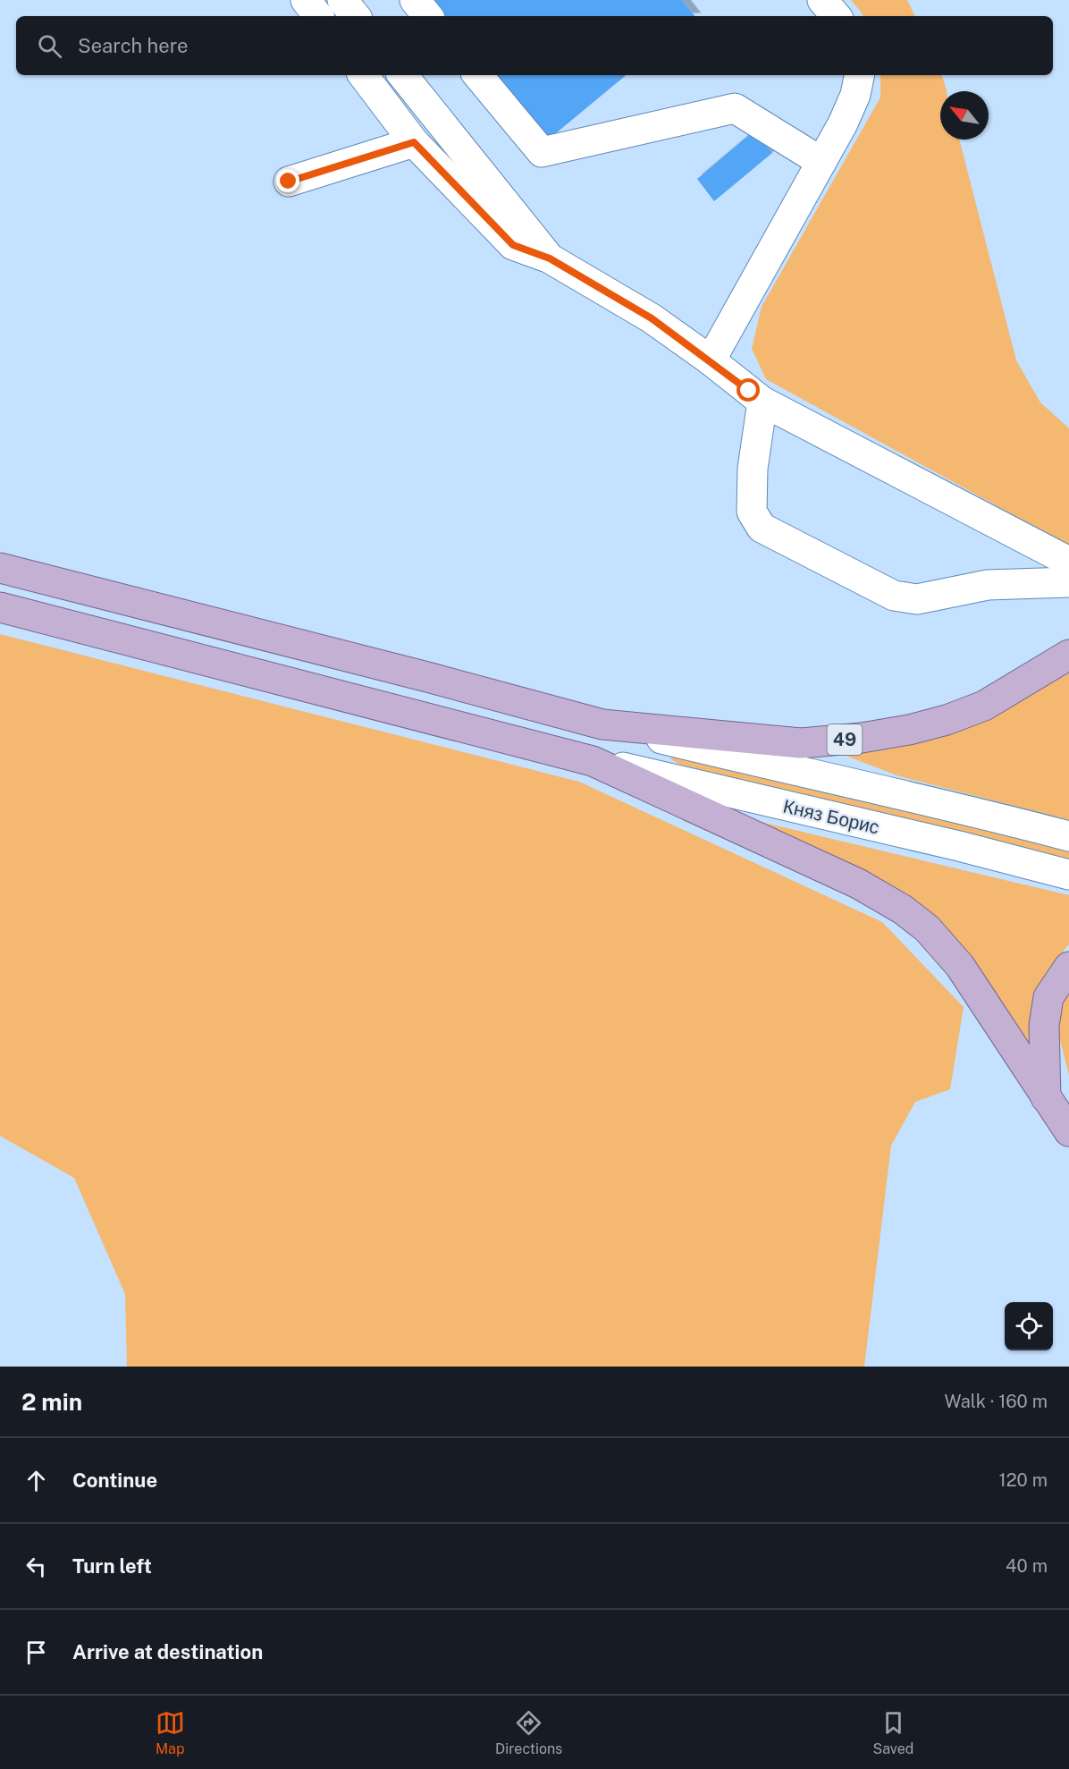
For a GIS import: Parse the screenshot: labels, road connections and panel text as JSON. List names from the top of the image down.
{
  "streets": {
    "main road": ["49"],
    "street": ["Княз Борис"]
  },
  "crossings": [
    ["49", "Княз Борис"]
  ],
  "north": "top left",
  "page": {
    "search": "Search here",
    "heading": ["2 min", "Walk · 160 m"],
    "list": [
      ["Continue", "120 m"],
      ["Turn left", "40 m"],
      "Arrive at destination"
    ],
    "nav": ["Map", "Directions", "Saved"]
  }
}
